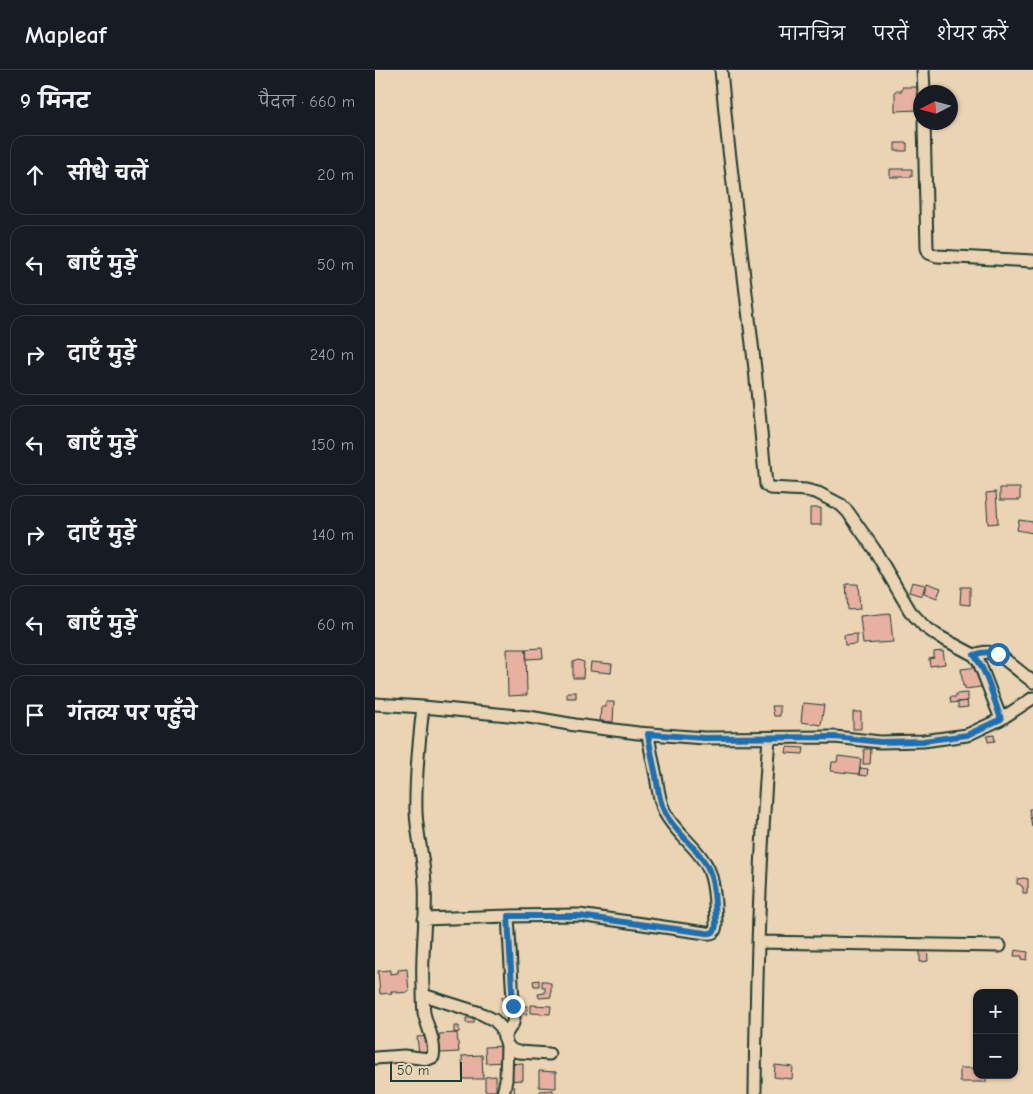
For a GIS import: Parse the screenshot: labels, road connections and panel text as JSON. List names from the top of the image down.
{
  "scale_bar": "50 m",
  "north": "left",
  "page": {
    "header": "Mapleaf",
    "nav": ["मानचित्र", "परतें", "शेयर करें"],
    "heading": ["9 मिनट", "पैदल · 660 m"],
    "list": [
      ["सीधे चलें", "20 m"],
      ["बाएँ मुड़ें", "50 m"],
      ["दाएँ मुड़ें", "240 m"],
      ["बाएँ मुड़ें", "150 m"],
      ["दाएँ मुड़ें", "140 m"],
      ["बाएँ मुड़ें", "60 m"],
      "गंतव्य पर पहुँचे"
    ],
    "map_buttons": ["+", "−"],
    "scale": "50 m"
  }
}
